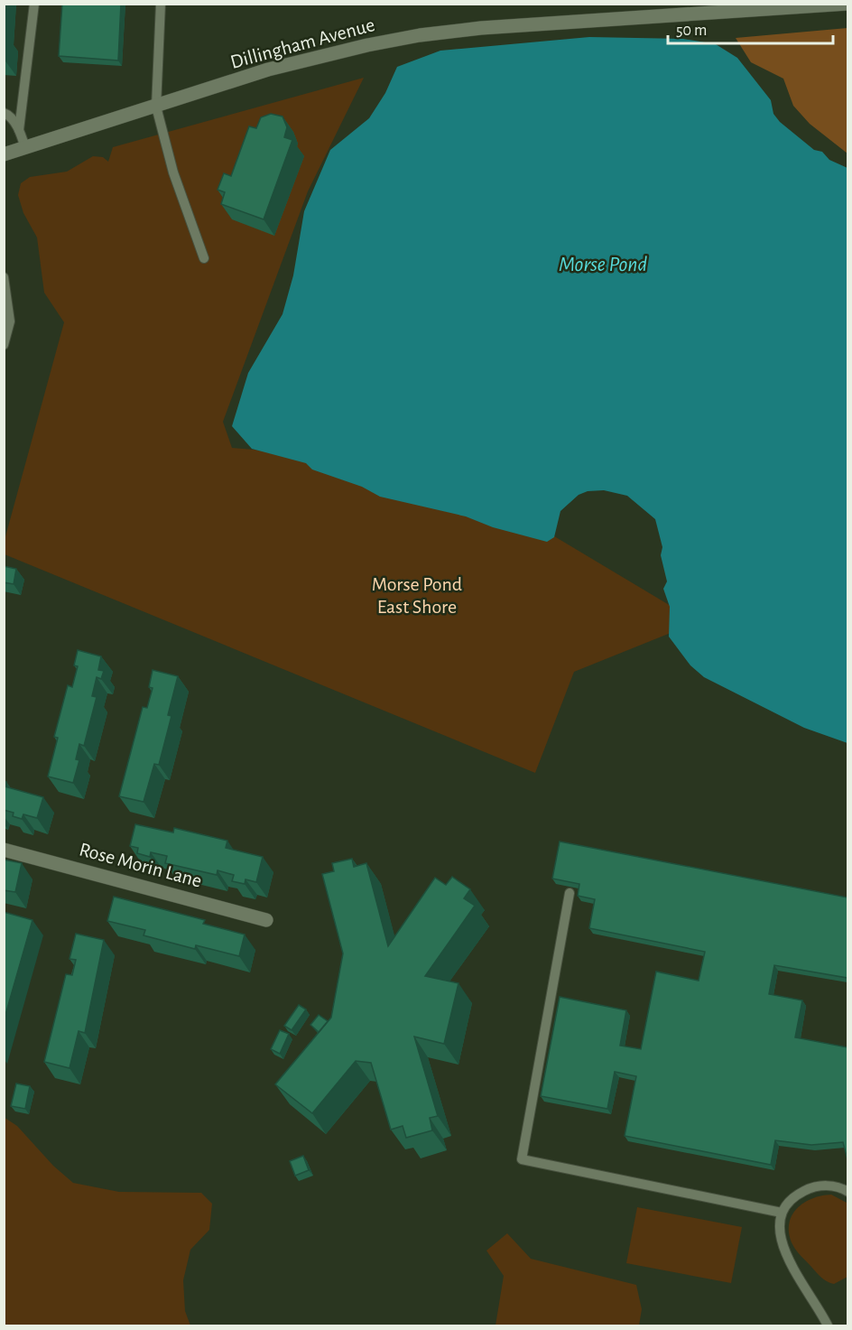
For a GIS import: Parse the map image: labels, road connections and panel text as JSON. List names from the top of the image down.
{
  "streets": {
    "street": ["Dillingham Avenue", "Rose Morin Lane"]
  },
  "water": ["Morse Pond"],
  "parks": ["Morse Pond East Shore"],
  "scale_bar": "50 m"
}
